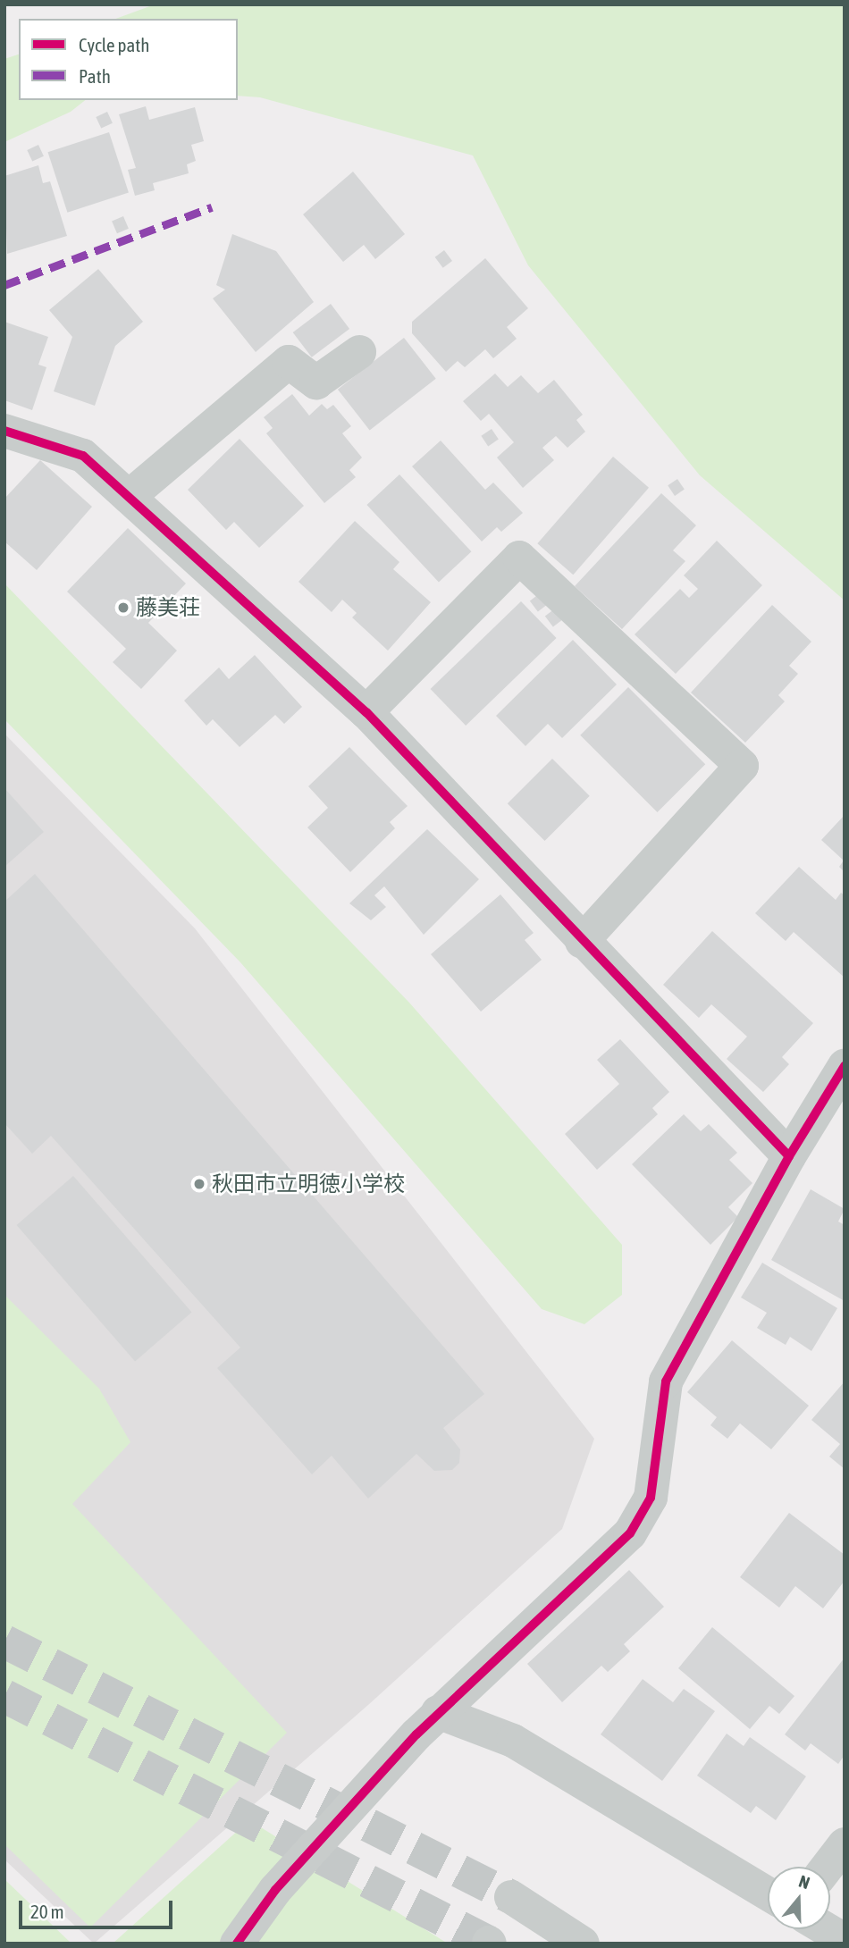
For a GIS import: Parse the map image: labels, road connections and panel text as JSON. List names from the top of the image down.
{
  "places": ["藤美荘", "秋田市立明徳小学校"],
  "legend": ["Cycle path", "Path"],
  "scale_bar": "20 m",
  "north": "top"
}
